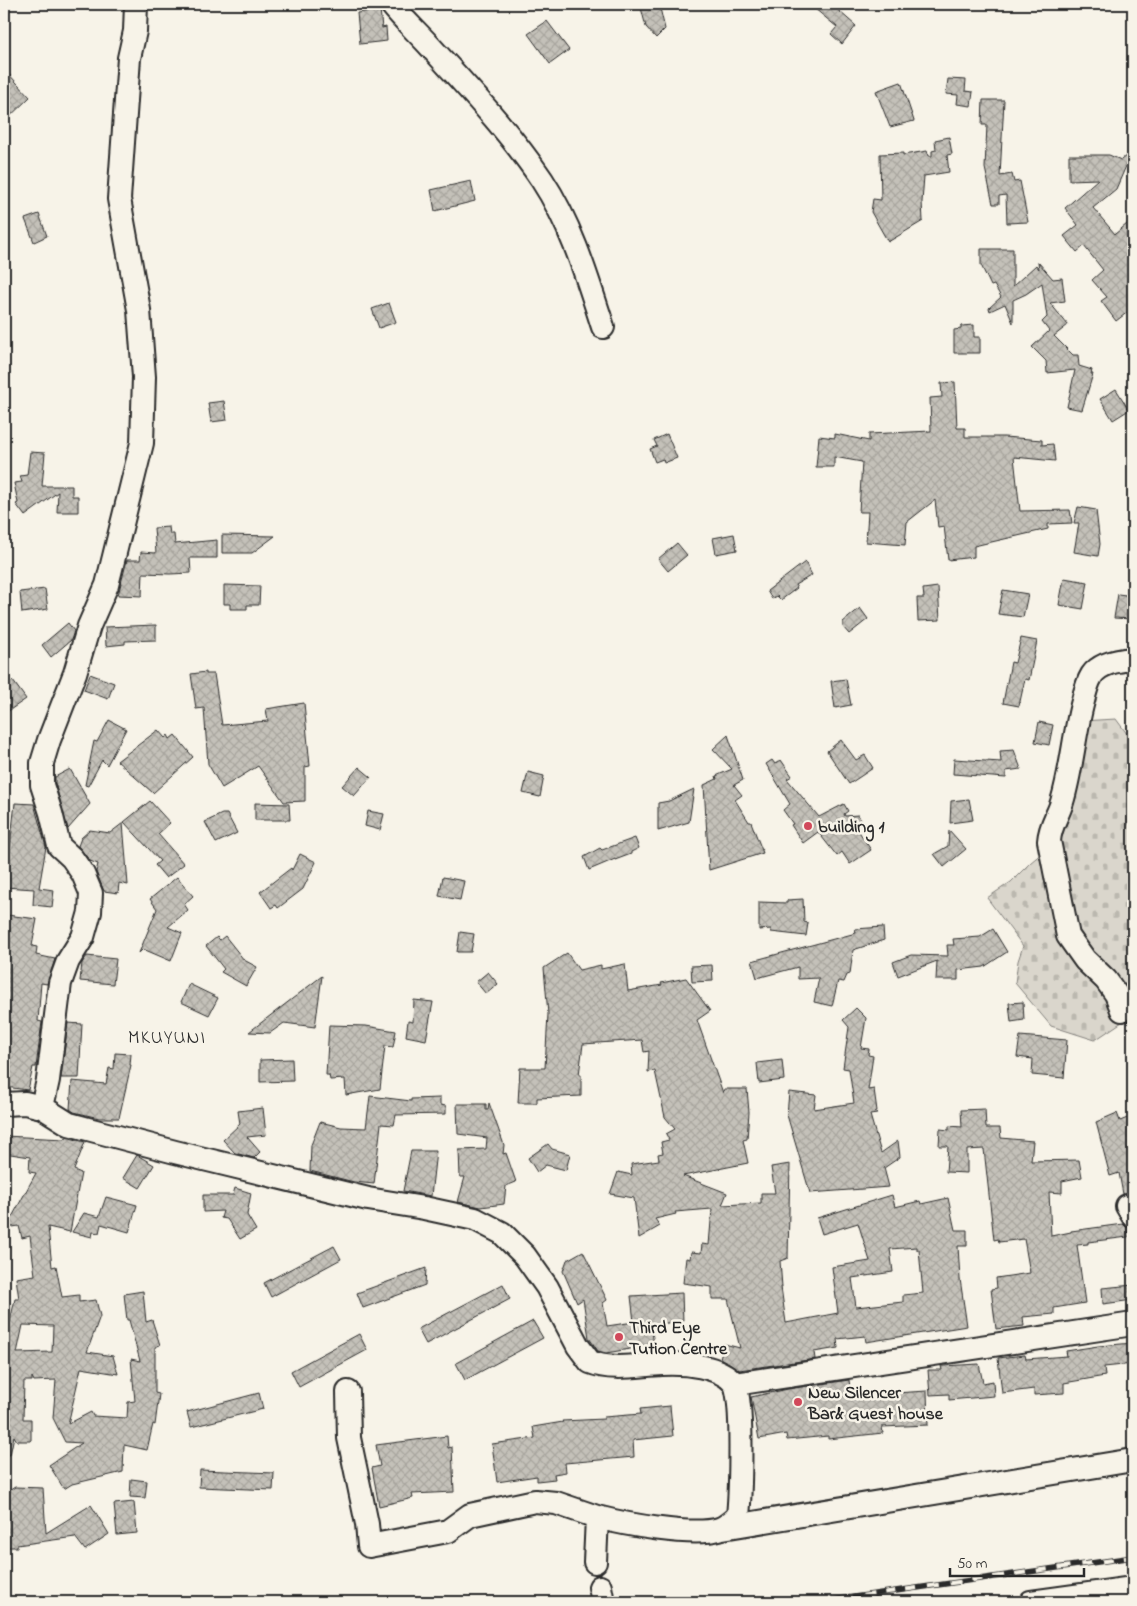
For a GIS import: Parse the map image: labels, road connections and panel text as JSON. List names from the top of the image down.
{
  "districts": ["MKUYUNI"],
  "places": ["building 1", "Third Eye Tution Centre", "New Silencer Bar& Guest house"],
  "scale_bar": "50 m"
}
